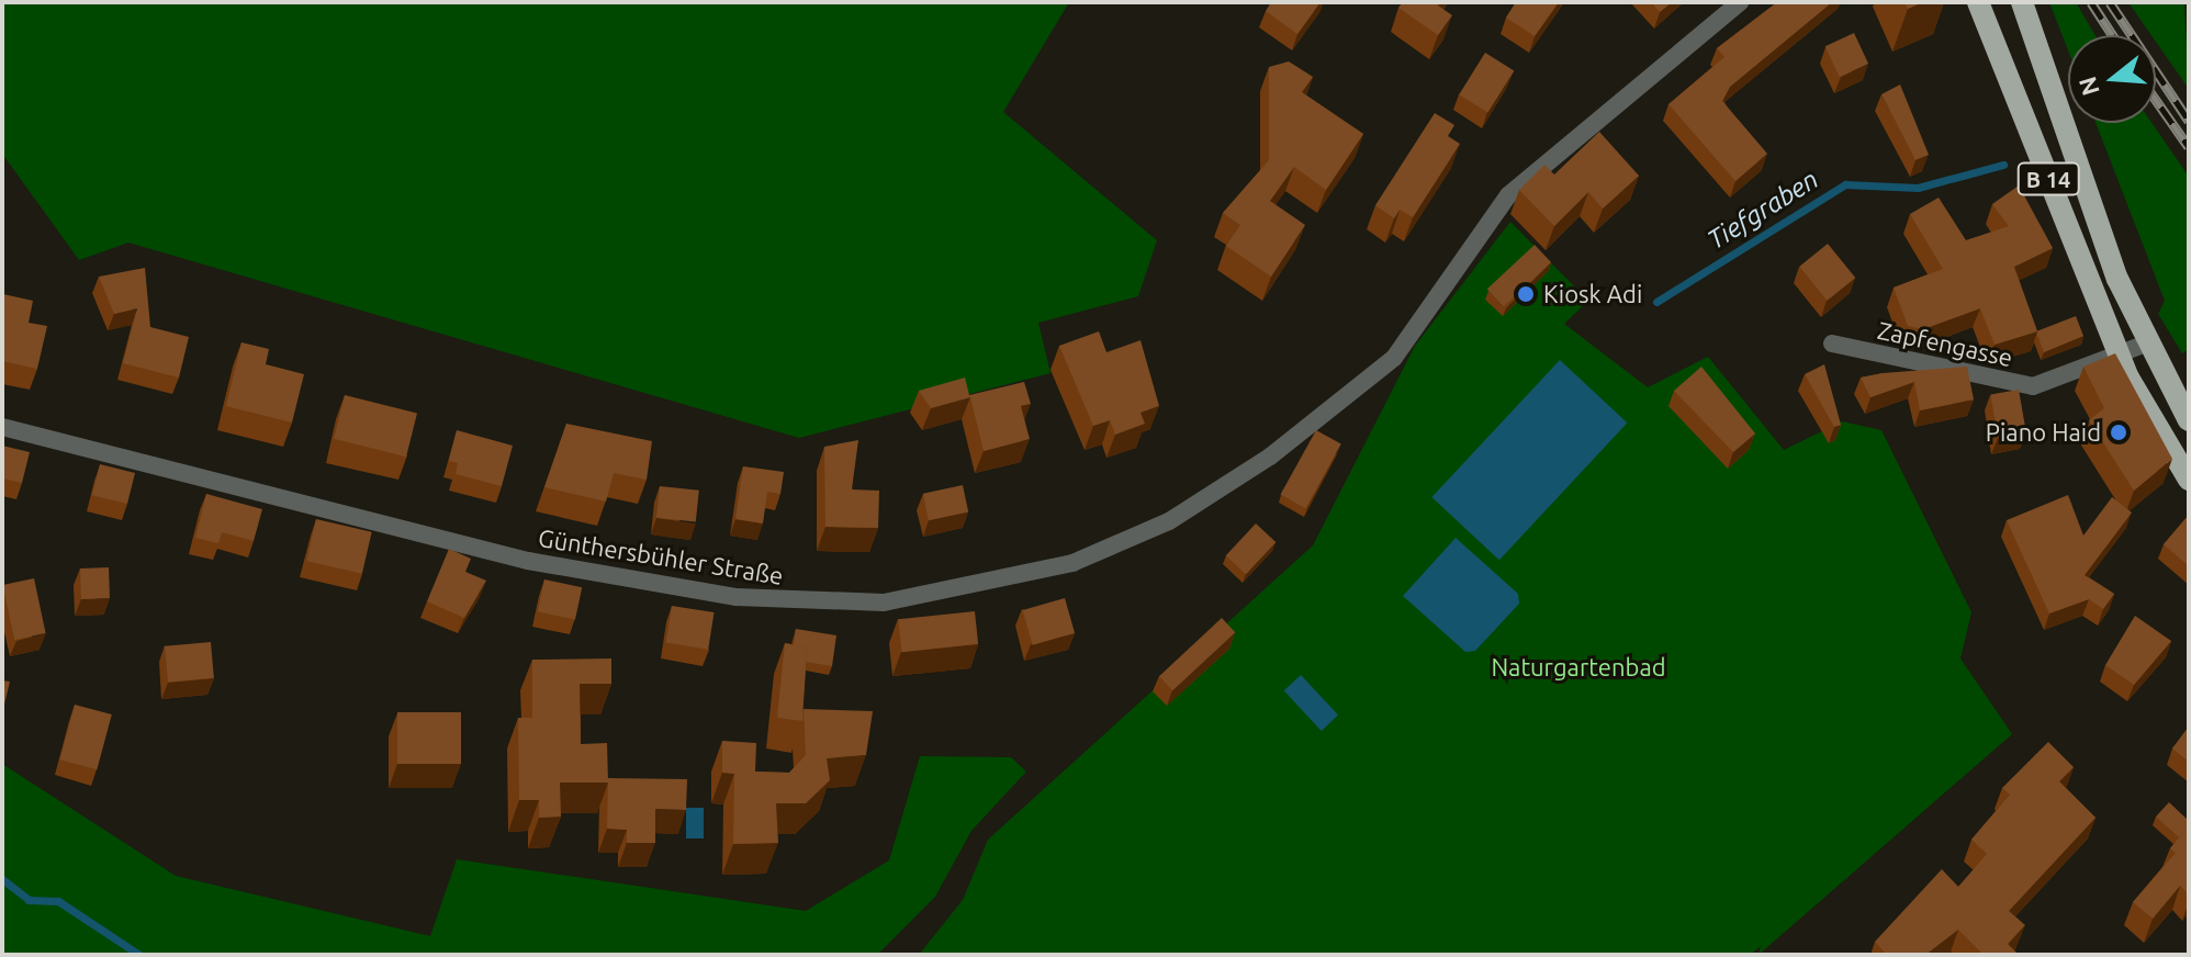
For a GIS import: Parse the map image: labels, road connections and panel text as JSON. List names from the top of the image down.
{
  "streets": {
    "main road": ["B 14"],
    "street": ["Zapfengasse", "Günthersbühler Straße"]
  },
  "crossings": [
    ["B 14", "Zapfengasse"]
  ],
  "water": ["Tiefgraben"],
  "parks": ["Naturgartenbad"],
  "places": ["Kiosk Adi", "Piano Haid"],
  "north": "left"
}
